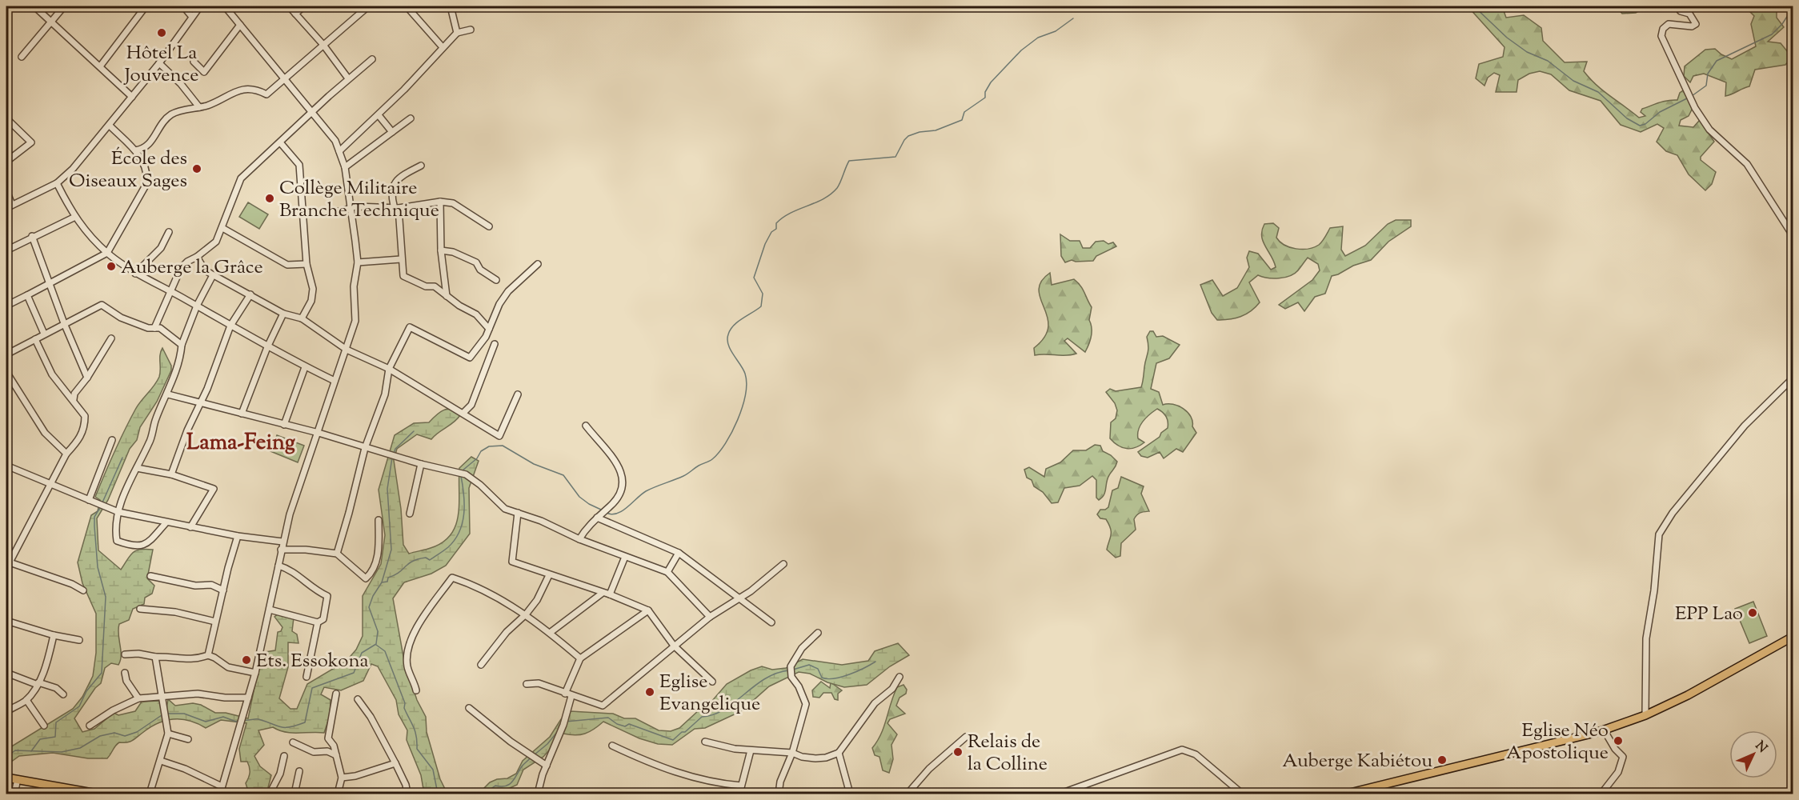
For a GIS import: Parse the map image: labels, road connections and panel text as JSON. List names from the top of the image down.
{
  "districts": ["Lama-Feing"],
  "places": [
    "Hôtel La Jouvence",
    "École des Oiseaux Sages",
    "Collège Militaire Branche Technique",
    "Auberge la Grâce",
    "EPP Lao",
    "Ets. Essokona",
    "Eglise Evangelique",
    "Eglise Néo Apostolique",
    "Relais de la Colline",
    "Auberge Kabiétou"
  ],
  "north": "top right"
}
